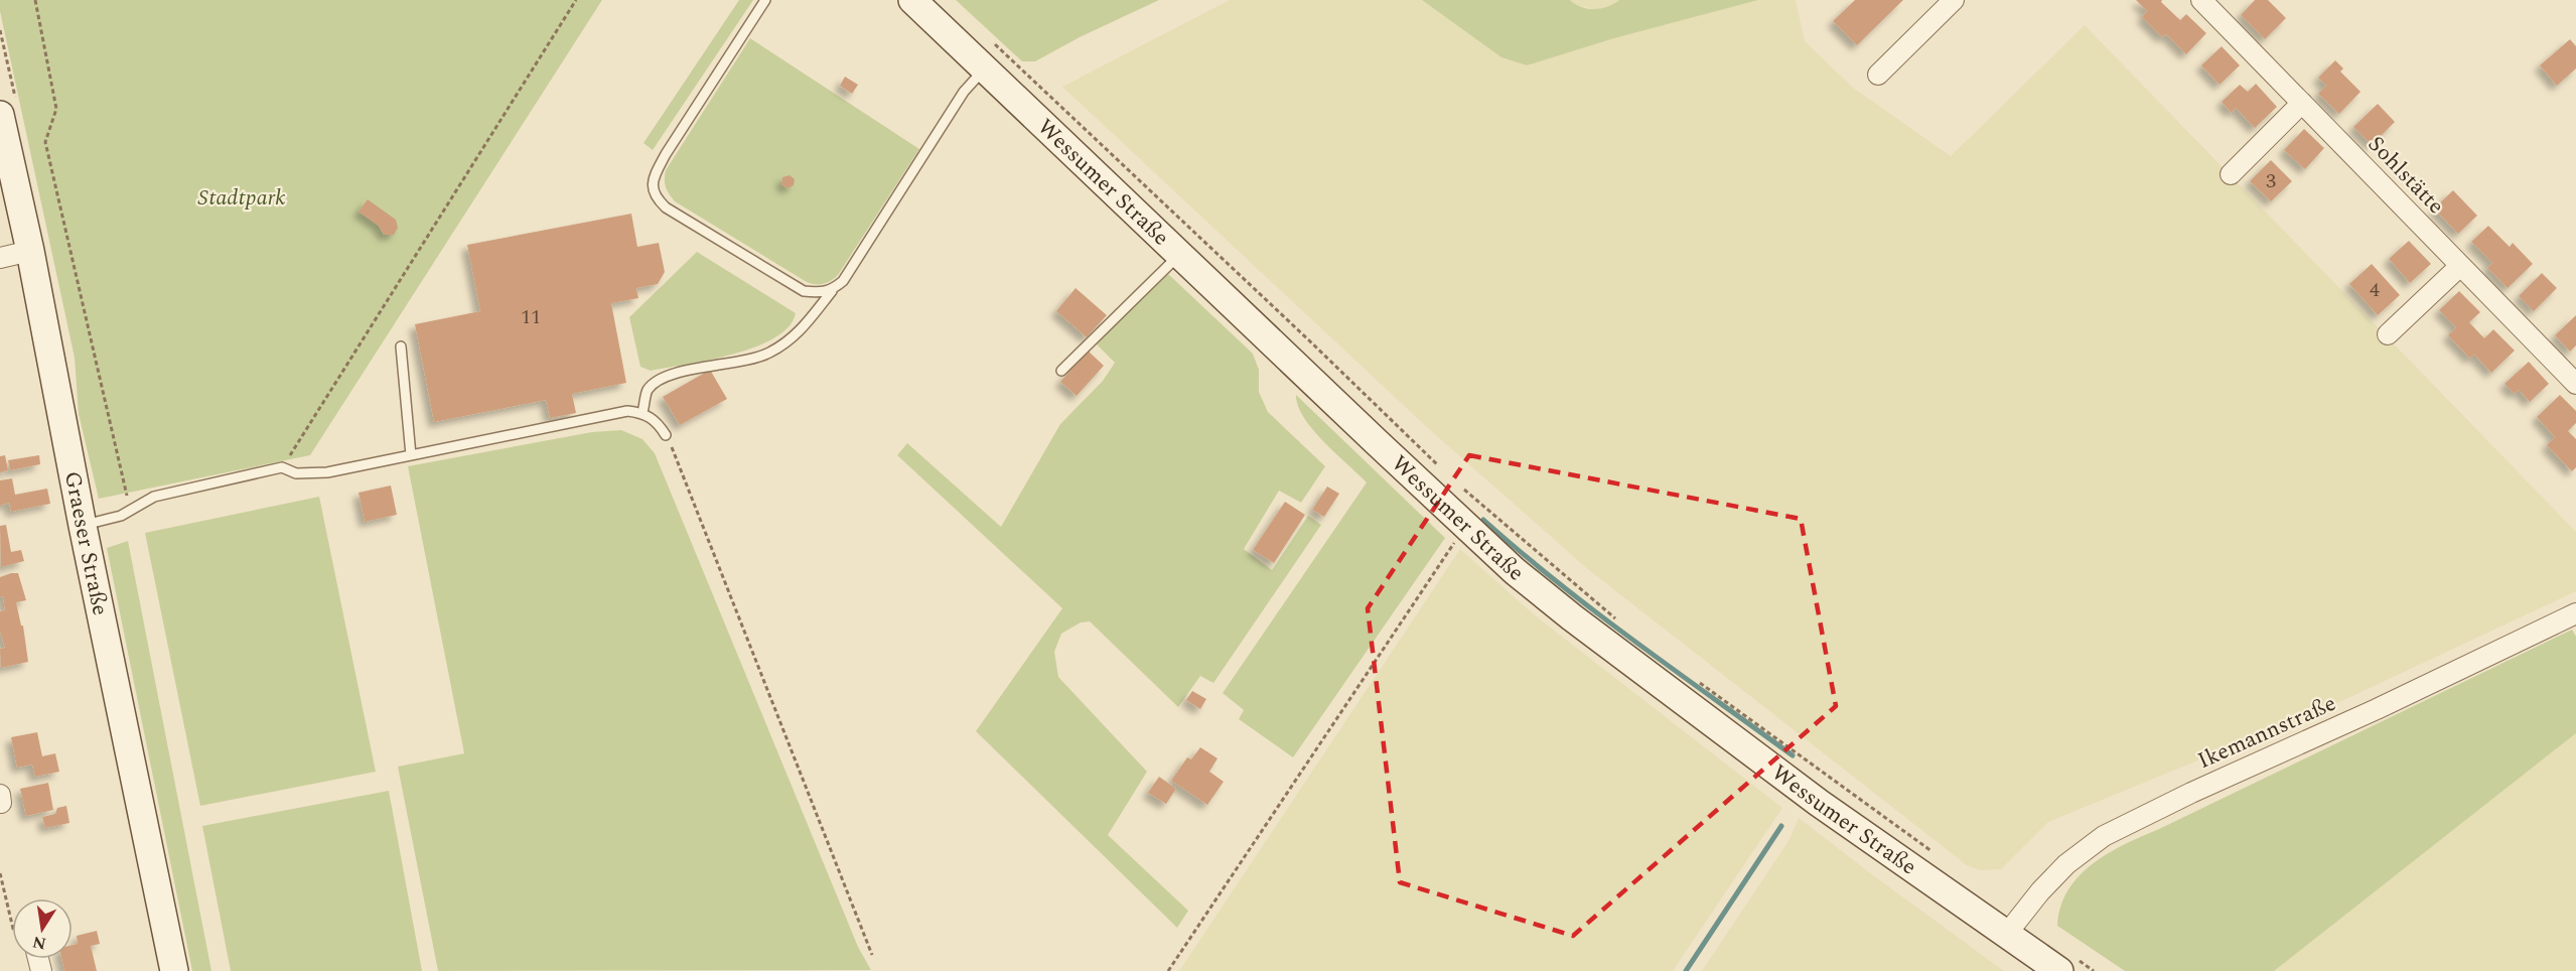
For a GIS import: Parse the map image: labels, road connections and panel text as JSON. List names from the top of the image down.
{
  "streets": {
    "main road": ["Wessumer Straße", "Graeser Straße"],
    "street": ["Sohlstätte", "Ikemannstraße"]
  },
  "crossings": [
    ["Wessumer Straße", "Ikemannstraße"]
  ],
  "parks": ["Stadtpark"],
  "house_numbers": ["3", "4", "11"],
  "north": "bottom"
}
